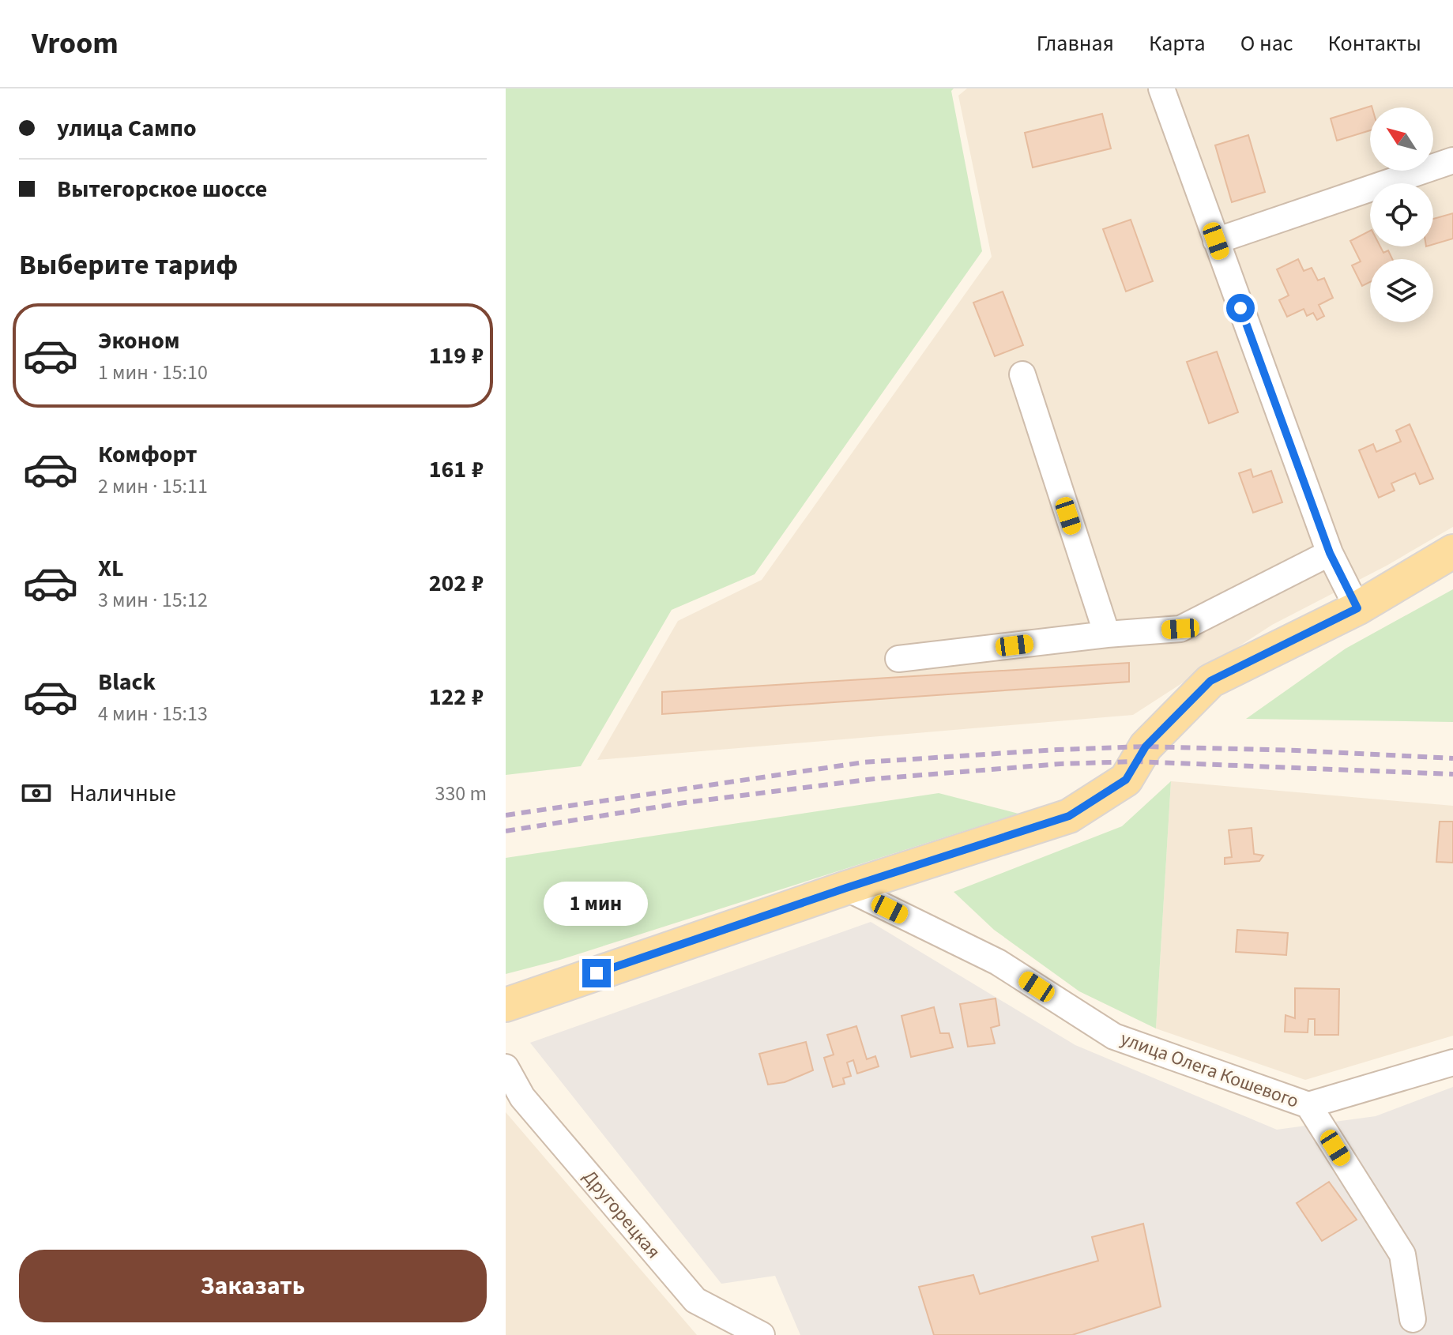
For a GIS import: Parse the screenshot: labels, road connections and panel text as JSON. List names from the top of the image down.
{
  "streets": {
    "street": ["улица Олега Кошевого", "Другорецкая"]
  },
  "north": "top left",
  "page": {
    "header": "Vroom",
    "nav": [
      "Главная",
      "Карта",
      "О нас",
      "Контакты"
    ],
    "banner": ["улица Сампо", "Вытегорское шоссе"],
    "heading": "Выберите тариф",
    "list": [
      {
        "name": "Эконом",
        "note": "1 мин · 15:10",
        "value": "119 ₽"
      },
      {
        "name": "Комфорт",
        "note": "2 мин · 15:11",
        "value": "161 ₽"
      },
      {
        "name": "XL",
        "note": "3 мин · 15:12",
        "value": "202 ₽"
      },
      {
        "name": "Black",
        "note": "4 мин · 15:13",
        "value": "122 ₽"
      }
    ],
    "pay": ["Наличные", "330 m"],
    "bubble": "1 мин",
    "buttons": "Заказать"
  }
}
